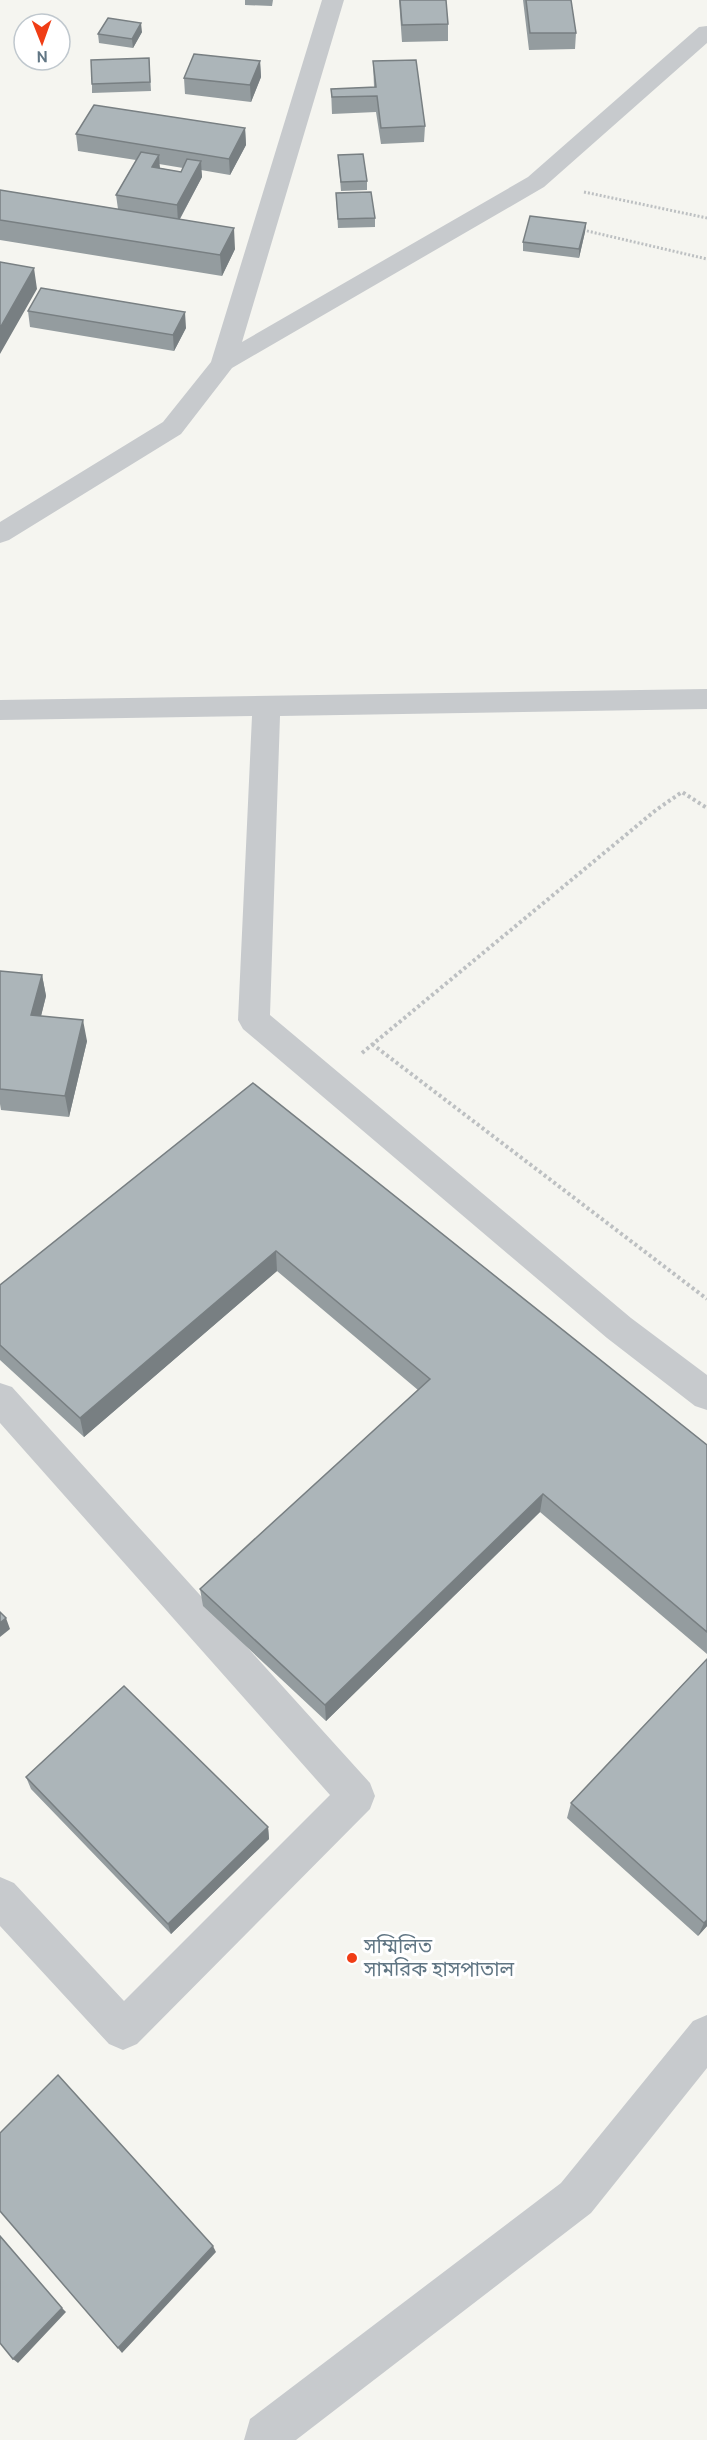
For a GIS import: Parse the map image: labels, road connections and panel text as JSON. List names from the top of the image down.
{
  "places": ["সম্মিলিত সামরিক হাসপাতাল"],
  "north": "bottom"
}
